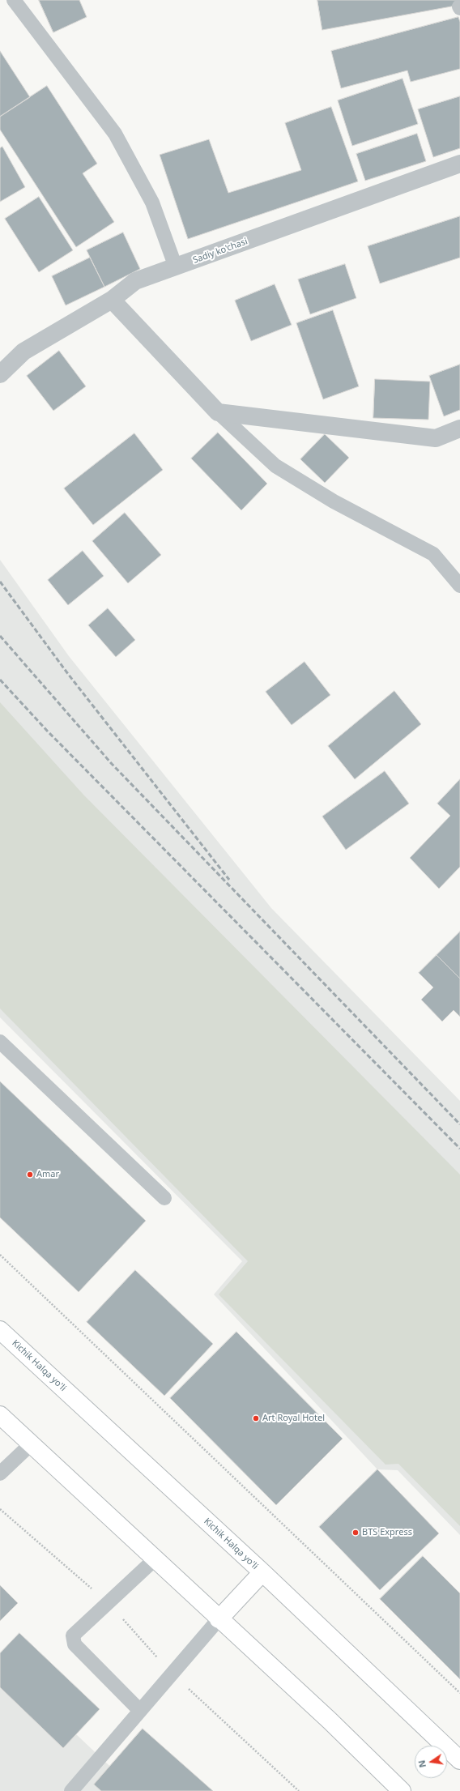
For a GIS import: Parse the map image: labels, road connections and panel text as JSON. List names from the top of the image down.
{
  "streets": {
    "highway": ["Kichik Halqa yo'li"],
    "street": ["Sadiy ko'chasi"]
  },
  "places": ["Amar", "Art Royal Hotel", "BTS Express"],
  "north": "left"
}
